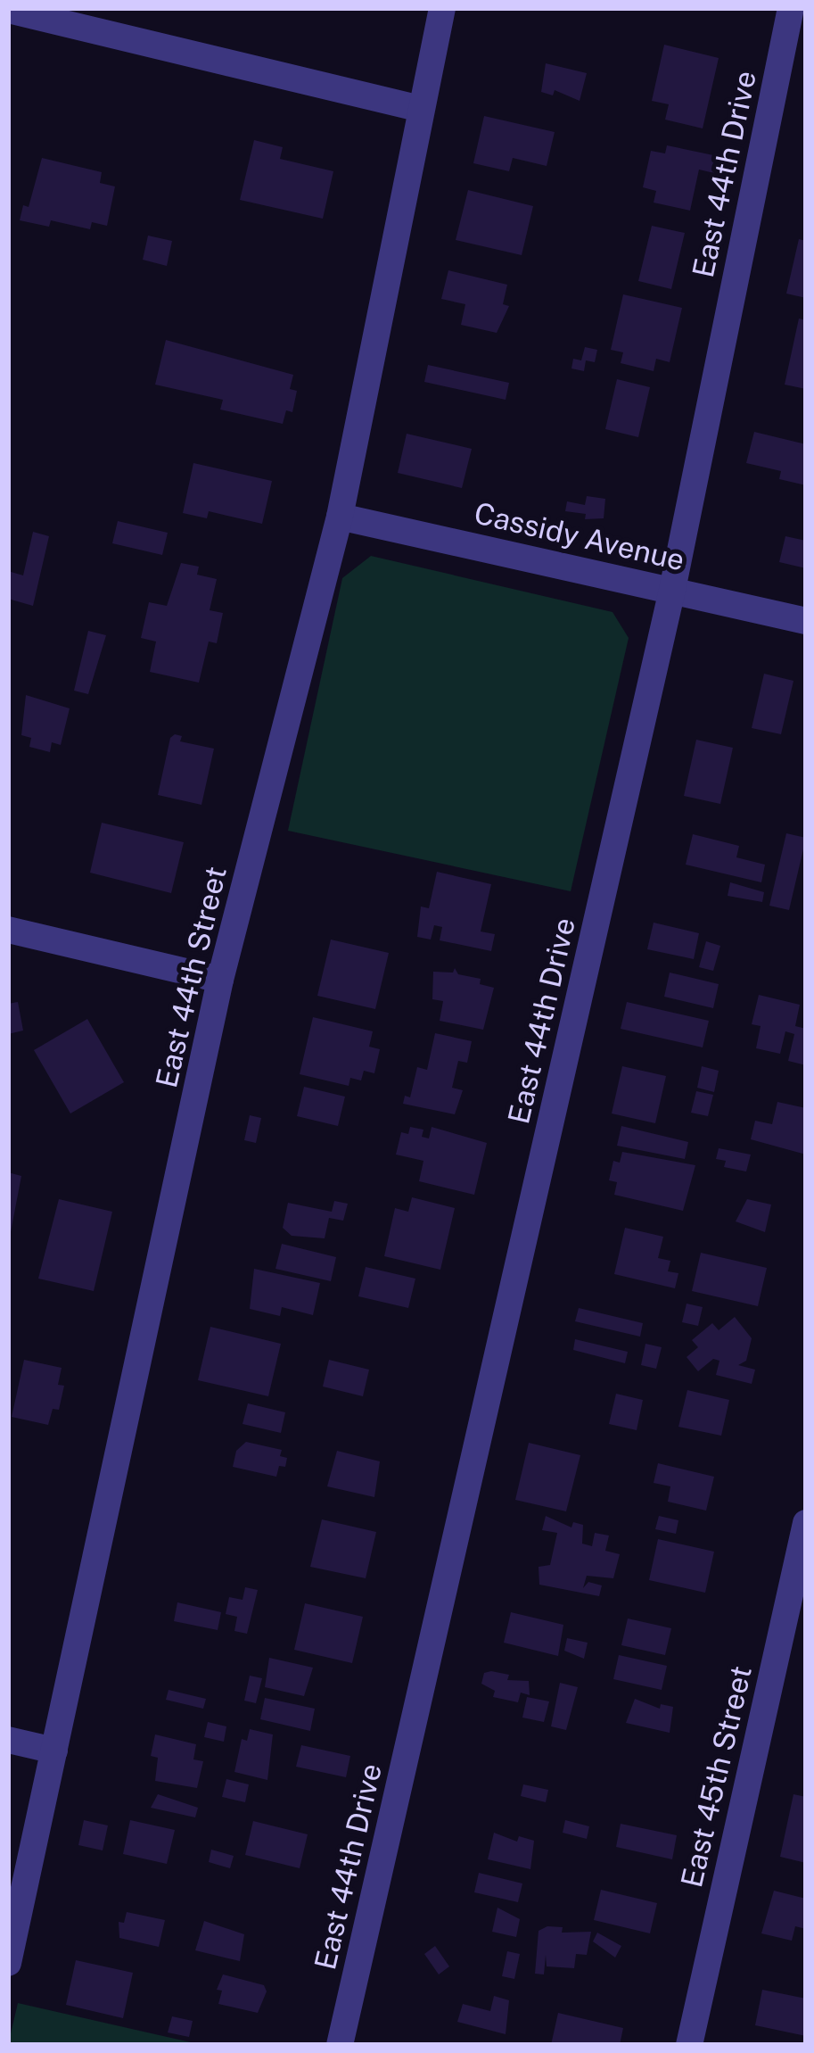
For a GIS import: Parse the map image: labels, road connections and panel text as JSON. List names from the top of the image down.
{
  "streets": {
    "street": [
      "East 44th Drive",
      "Cassidy Avenue",
      "East 44th Street",
      "East 45th Street"
    ]
  },
  "crossings": [
    ["East 44th Drive", "Cassidy Avenue"],
    ["Cassidy Avenue", "East 44th Street"]
  ]
}
